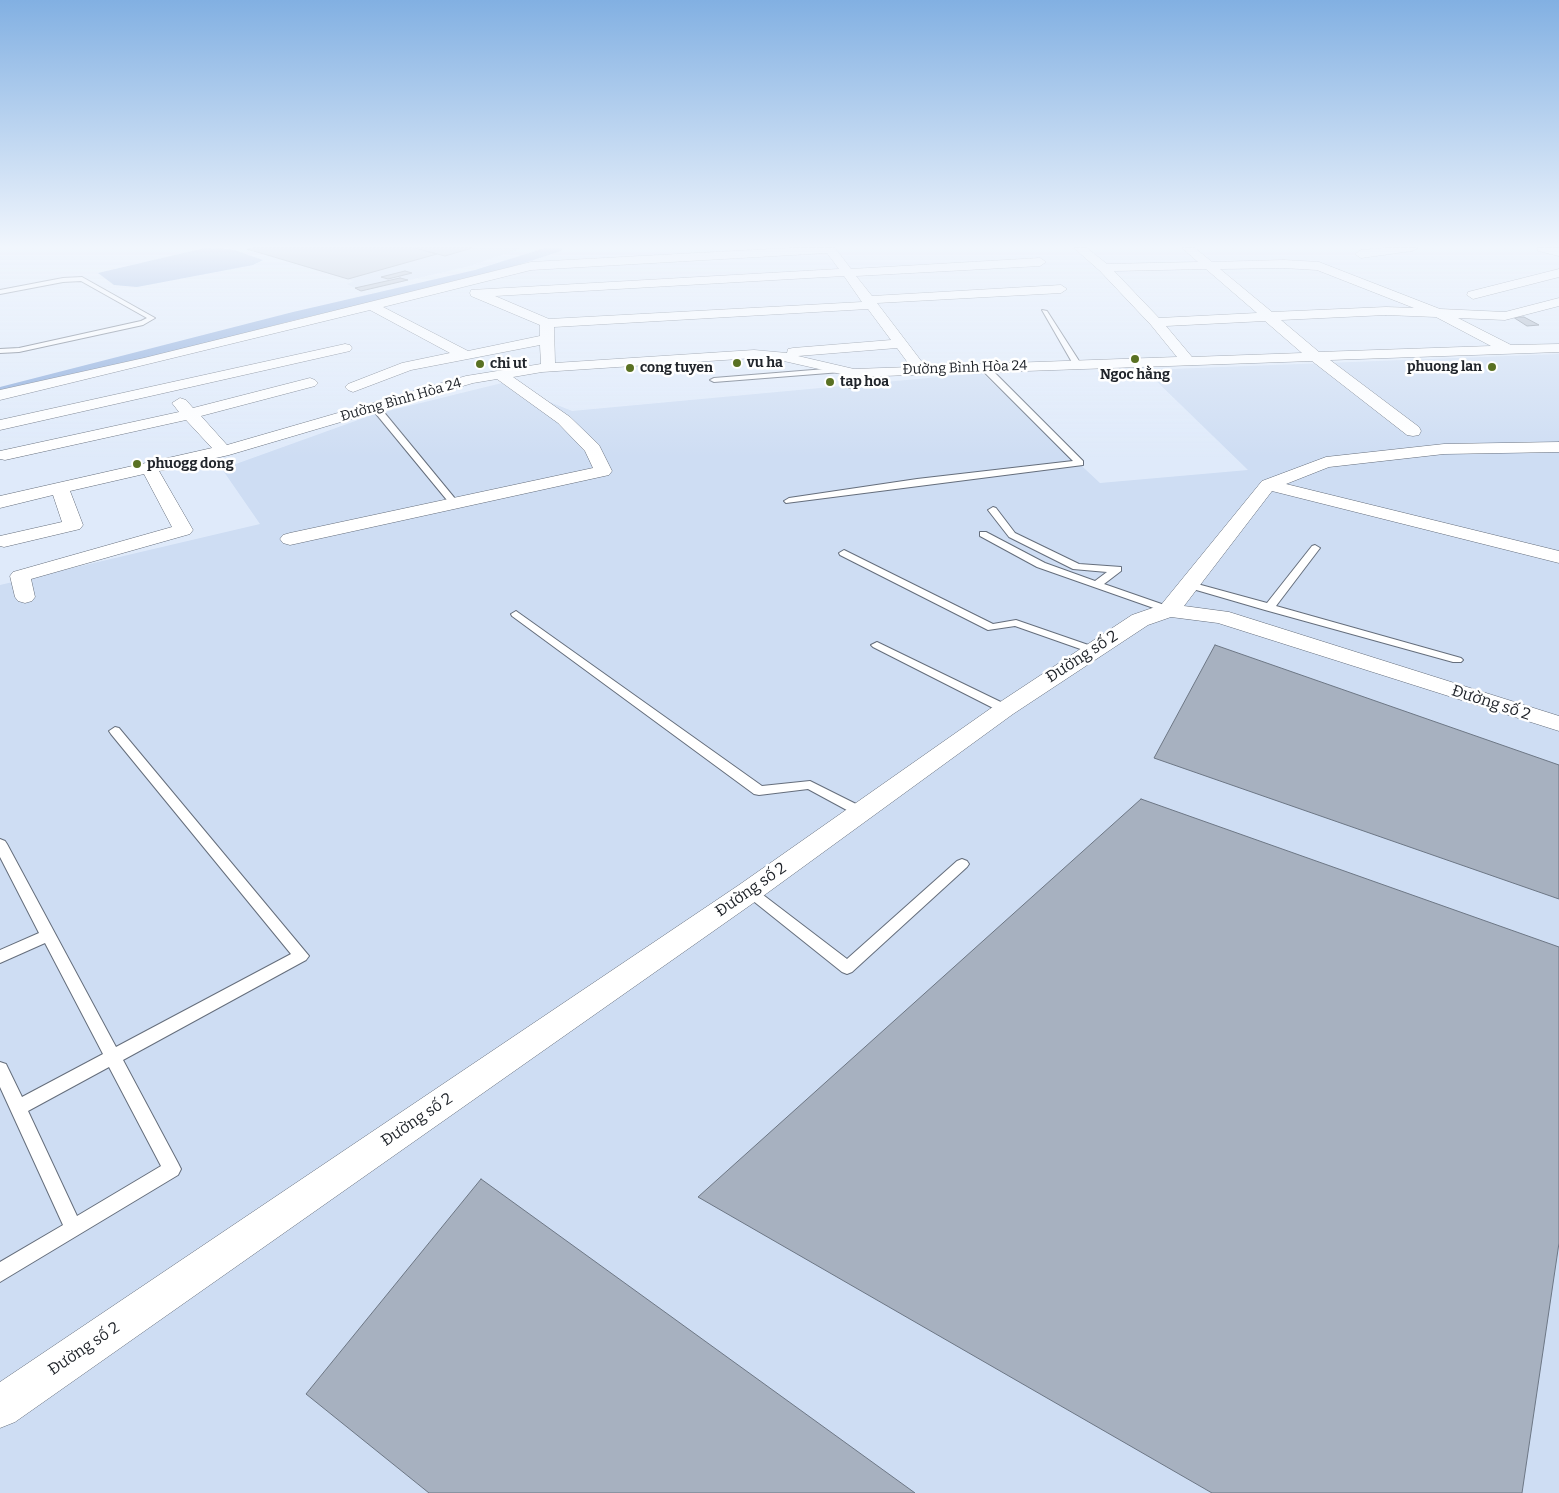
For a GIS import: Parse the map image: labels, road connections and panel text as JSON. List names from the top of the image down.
{
  "streets": {
    "street": ["Đường Bình Hòa 24", "Đường số 2"]
  },
  "places": [
    "Ngoc hằng",
    "vu ha",
    "chi ut",
    "phuong lan",
    "cong tuyen",
    "tap hoa",
    "phuogg dong"
  ]
}
